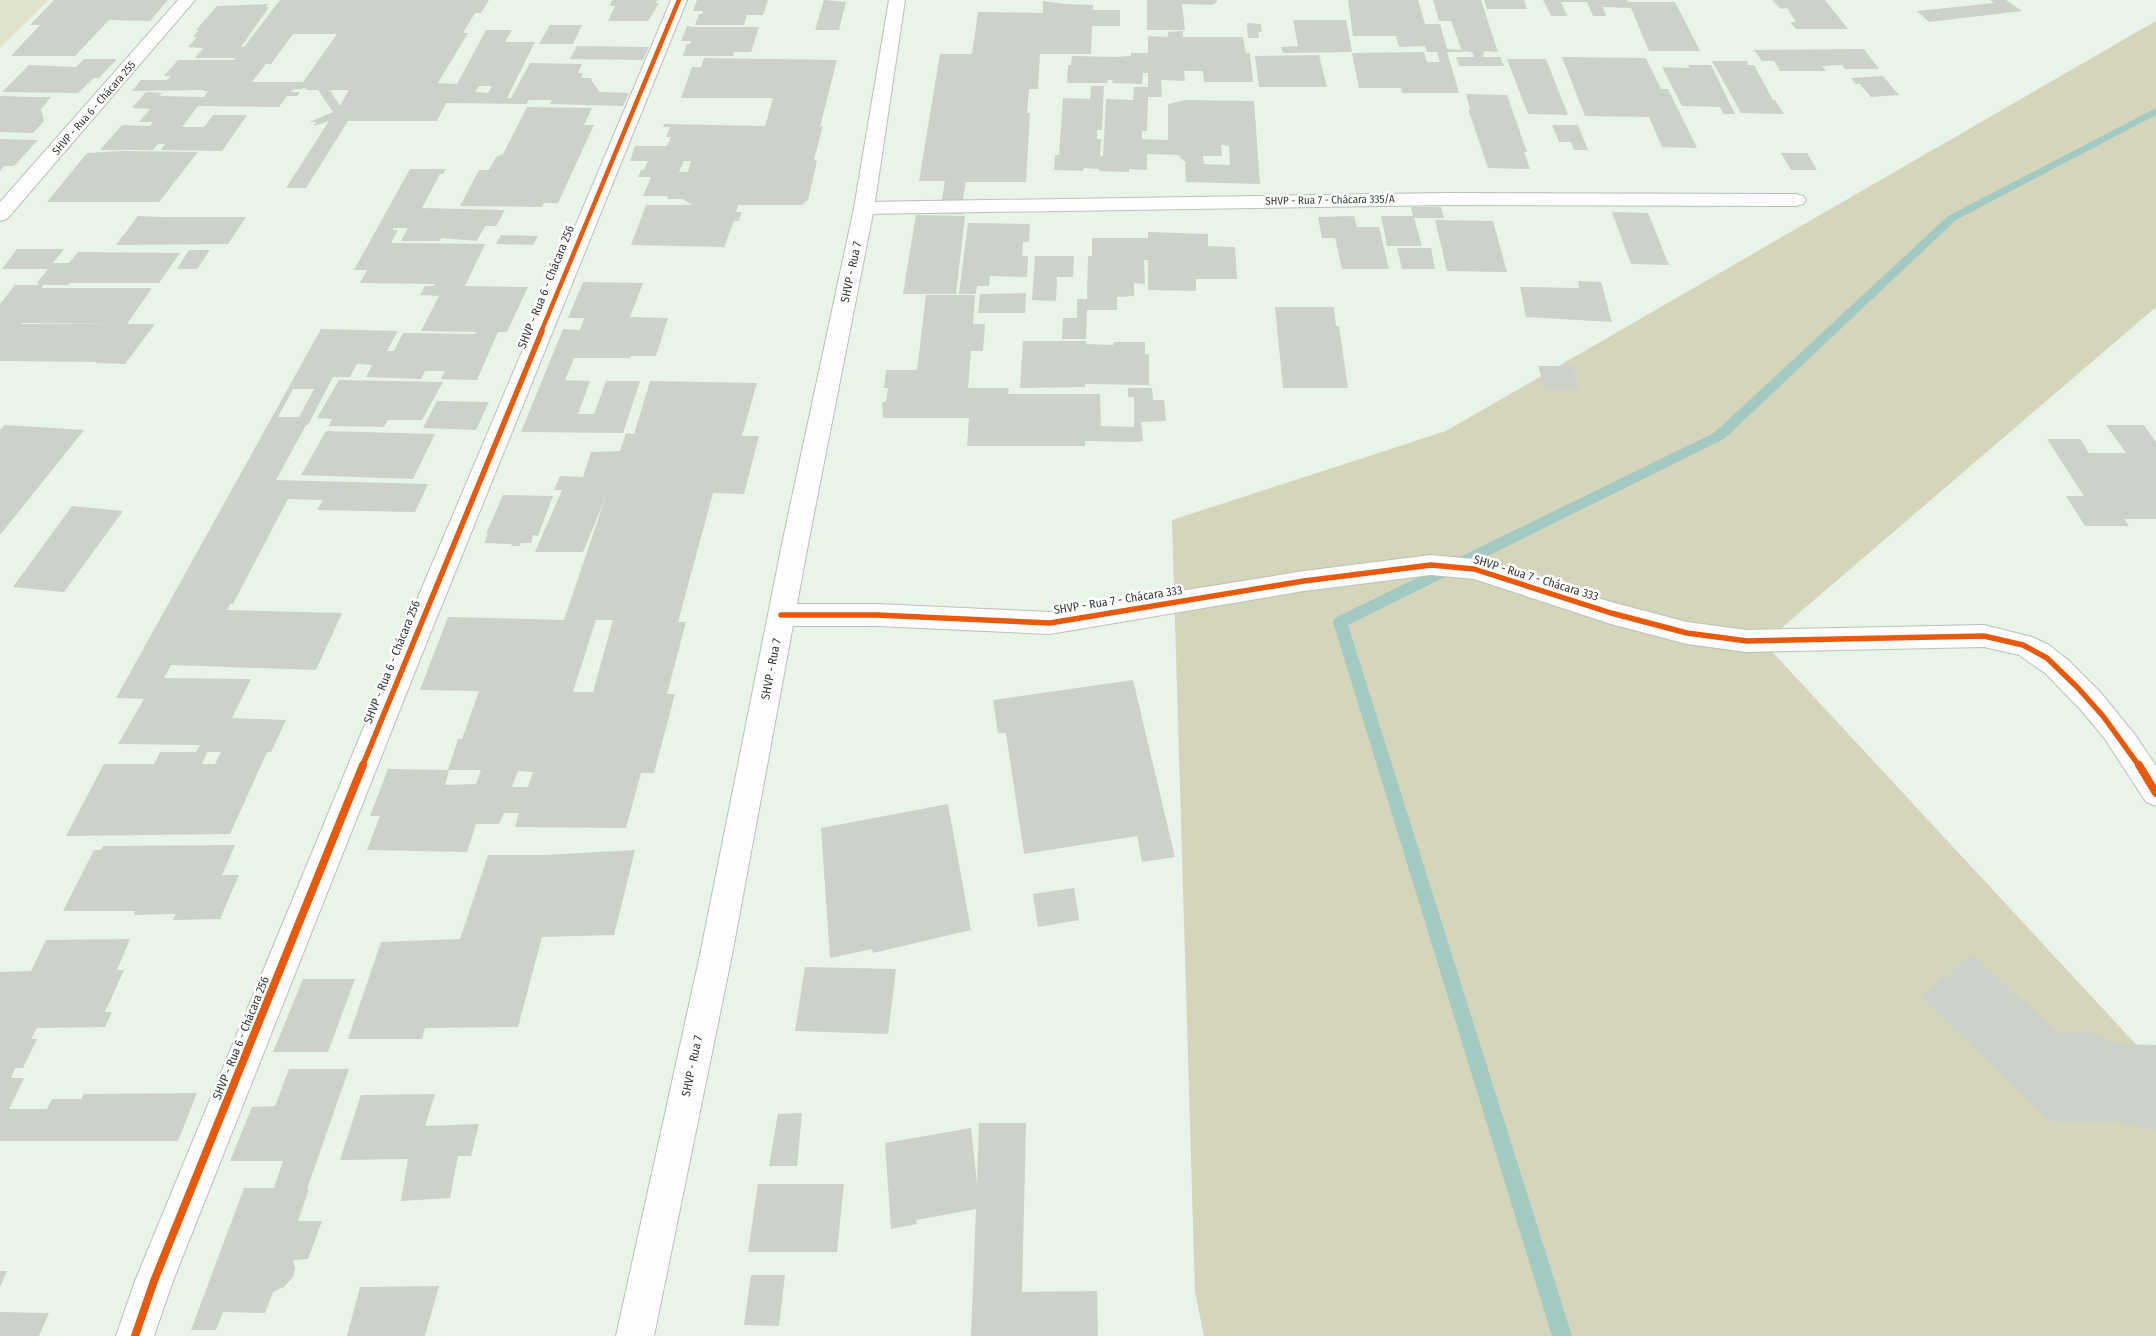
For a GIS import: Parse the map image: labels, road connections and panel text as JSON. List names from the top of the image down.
{
  "streets": {
    "street": [
      "SHVP - Rua 6 - Chácara 255",
      "SHVP - Rua 7 - Chácara 335/A",
      "SHVP - Rua 7",
      "SHVP - Rua 6 - Chácara 256",
      "SHVP - Rua 7 - Chácara 333"
    ]
  },
  "crossings": [
    ["SHVP - Rua 7 - Chácara 335/A", "SHVP - Rua 7"],
    ["SHVP - Rua 7", "SHVP - Rua 7 - Chácara 333"]
  ]
}
